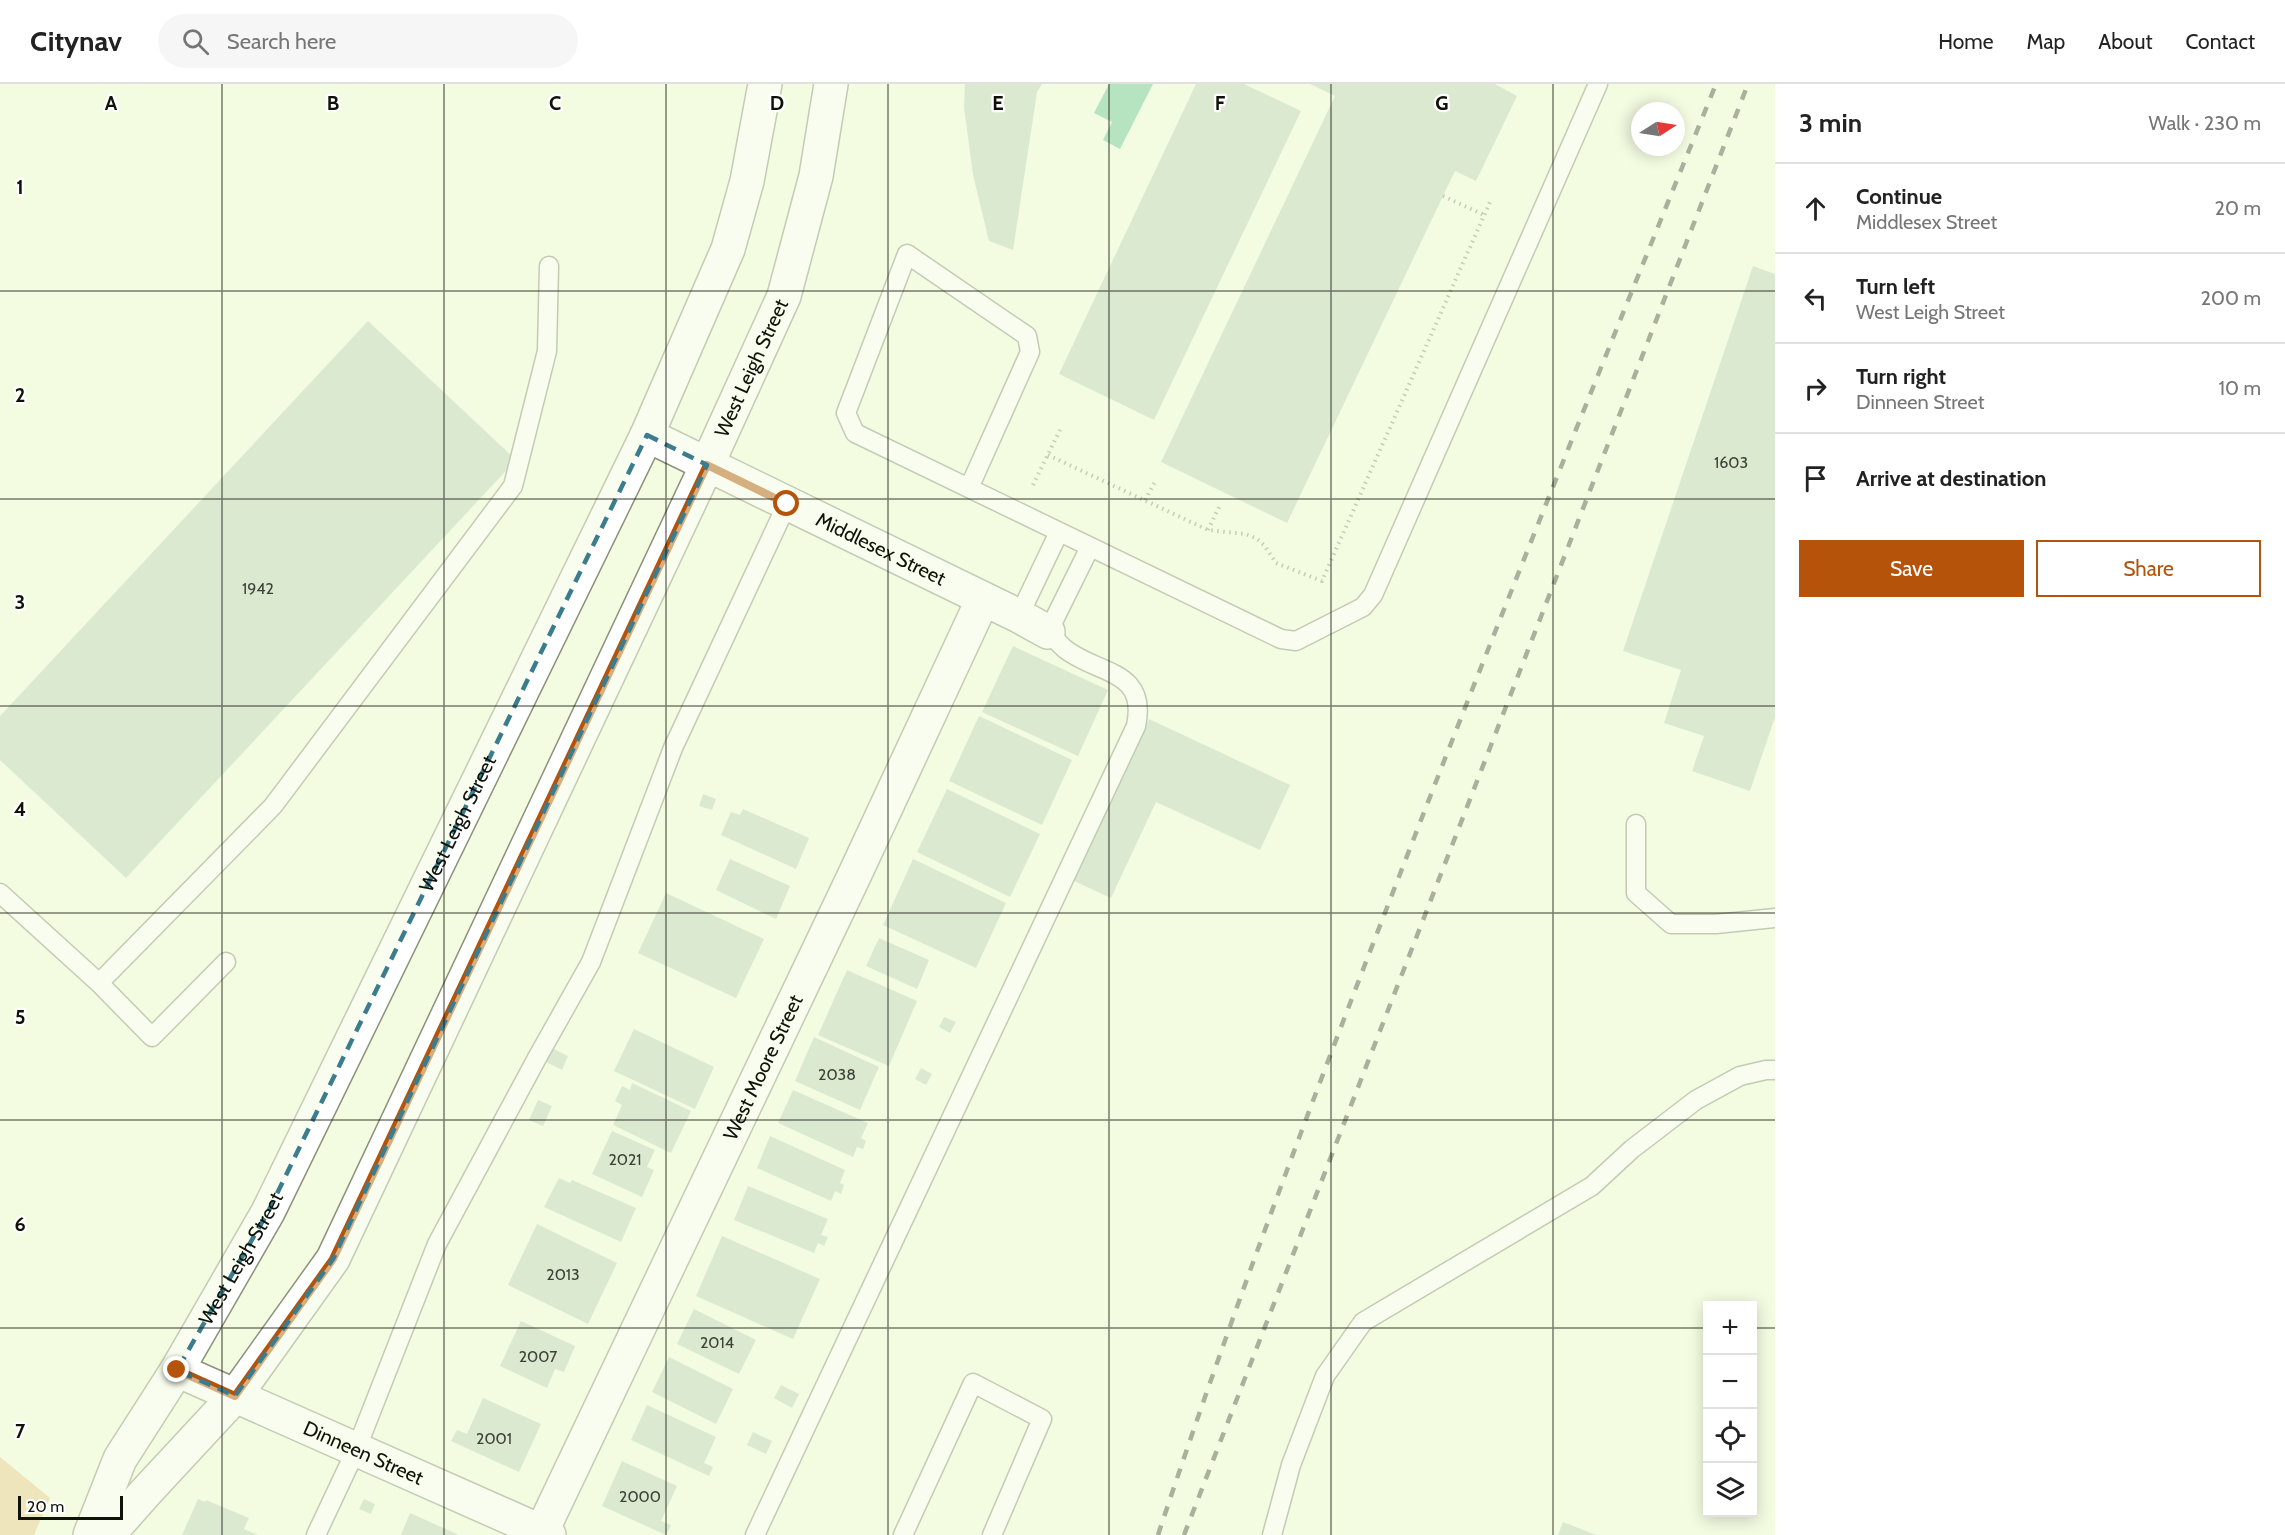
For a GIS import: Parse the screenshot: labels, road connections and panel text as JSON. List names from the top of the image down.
{
  "streets": {
    "street": [
      "West Leigh Street",
      "Middlesex Street",
      "West Moore Street",
      "Dinneen Street"
    ]
  },
  "crossings": [
    ["West Leigh Street", "Middlesex Street"],
    ["West Leigh Street", "Dinneen Street"],
    ["Middlesex Street", "West Moore Street"],
    ["West Moore Street", "Dinneen Street"]
  ],
  "house_numbers": [
    "1603",
    "1942",
    "2038",
    "2021",
    "2013",
    "2014",
    "2007",
    "2001",
    "2000"
  ],
  "scale_bar": "20 m",
  "north": "right",
  "page": {
    "header": "Citynav",
    "search": "Search here",
    "nav": [
      "Home",
      "Map",
      "About",
      "Contact"
    ],
    "heading": ["3 min", "Walk · 230 m"],
    "list": [
      ["Continue", "Middlesex Street", "20 m"],
      ["Turn left", "West Leigh Street", "200 m"],
      ["Turn right", "Dinneen Street", "10 m"],
      "Arrive at destination"
    ],
    "buttons": ["Save", "Share"],
    "map_buttons": ["+", "−"],
    "scale": "20 m"
  },
  "grid": {
    "columns": [
      "A",
      "B",
      "C",
      "D",
      "E",
      "F",
      "G"
    ],
    "rows": [
      "1",
      "2",
      "3",
      "4",
      "5",
      "6",
      "7"
    ]
  }
}
